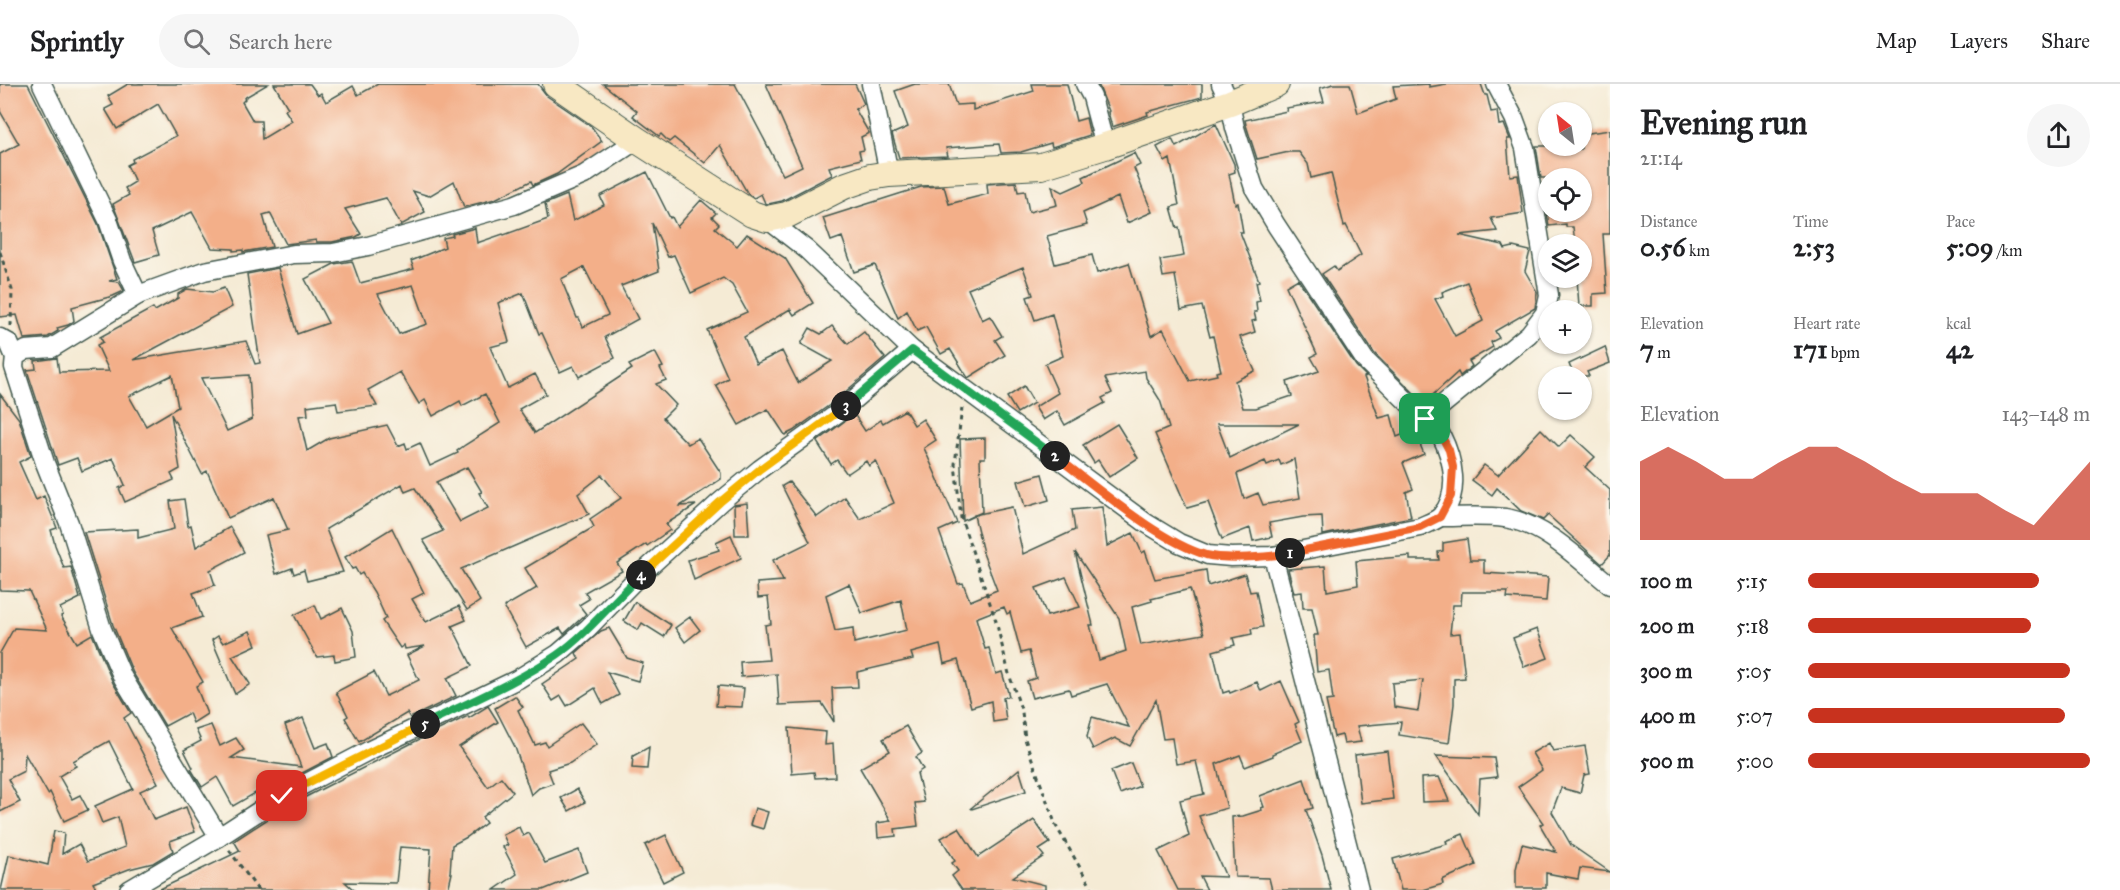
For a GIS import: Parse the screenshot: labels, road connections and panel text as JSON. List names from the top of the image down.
{
  "north": "top left",
  "page": {
    "header": "Sprintly",
    "search": "Search here",
    "nav": ["Map", "Layers", "Share"],
    "heading": ["Evening run", "21:14"],
    "map_buttons": ["+", "−"],
    "stats": [
      ["Distance", "0.56 km"],
      ["Time", "2:53"],
      ["Pace", "5:09 /km"],
      ["Elevation", "7 m"],
      ["Heart rate", "171 bpm"],
      ["kcal", "42"]
    ],
    "chart": ["Elevation", "143–148 m"],
    "pins": [
      "3",
      "2",
      "1",
      "4",
      "5"
    ],
    "list": [
      {
        "name": "100 m",
        "note": "5:15"
      },
      {
        "name": "200 m",
        "note": "5:18"
      },
      {
        "name": "300 m",
        "note": "5:05"
      },
      {
        "name": "400 m",
        "note": "5:07"
      },
      {
        "name": "500 m",
        "note": "5:00"
      }
    ]
  }
}
